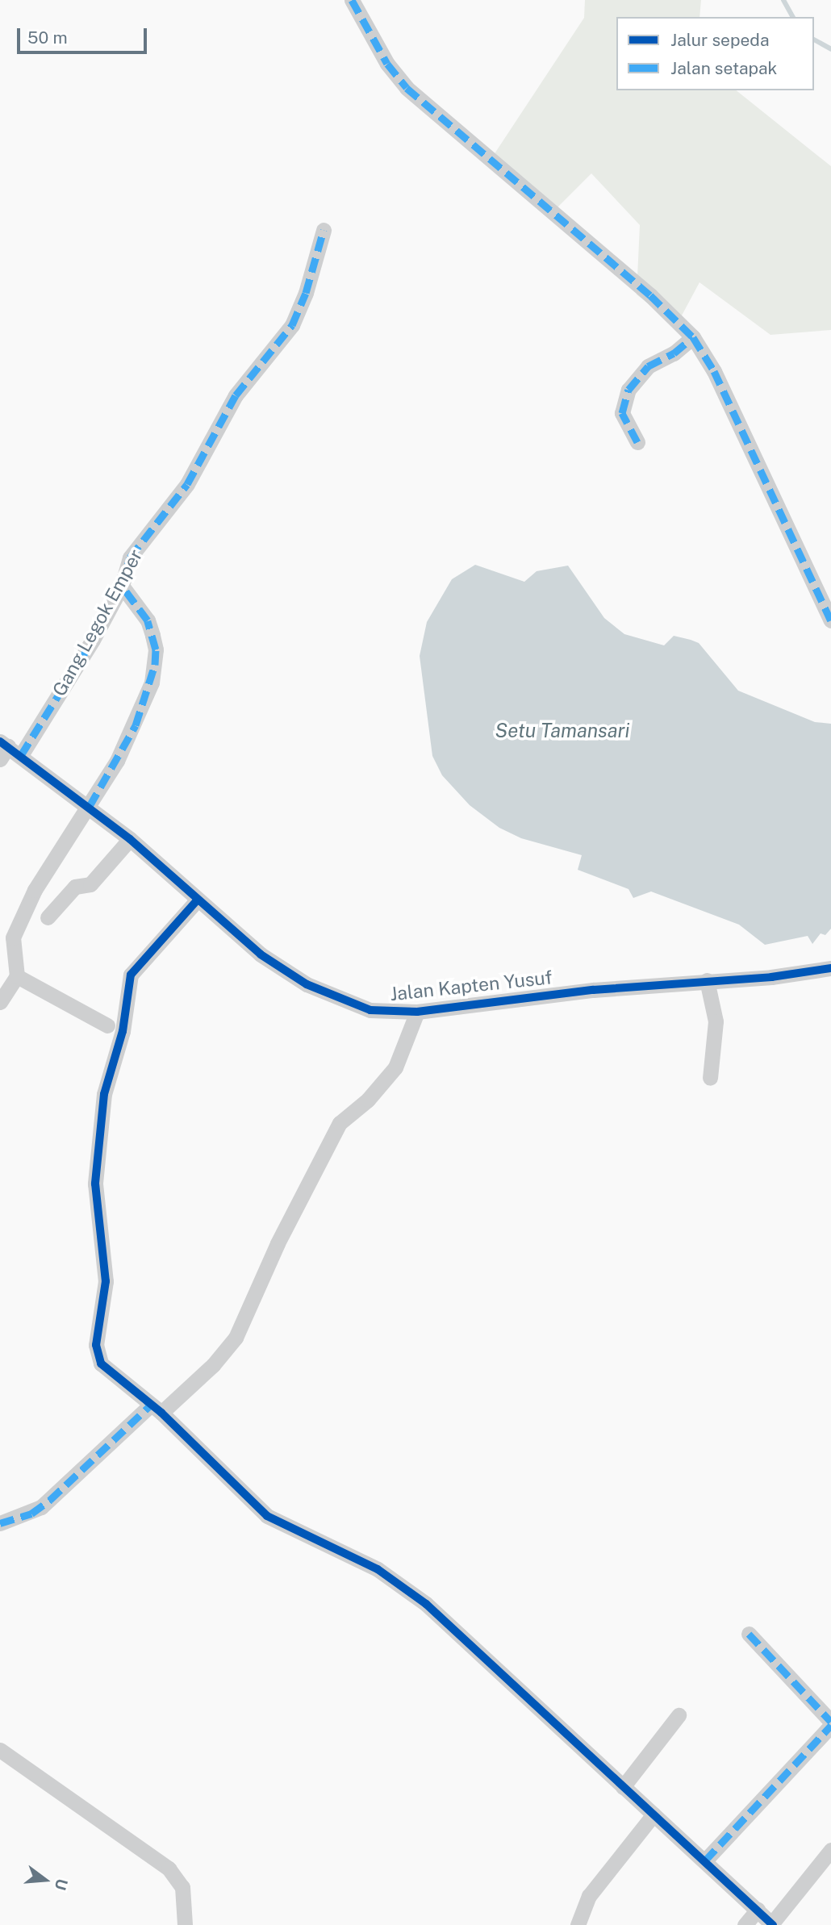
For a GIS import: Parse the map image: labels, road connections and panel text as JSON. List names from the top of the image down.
{
  "streets": {
    "street": ["Gang Legok Emper", "Jalan Kapten Yusuf"]
  },
  "crossings": [
    ["Gang Legok Emper", "Jalan Kapten Yusuf"]
  ],
  "water": ["Setu Tamansari"],
  "legend": ["Jalur sepeda", "Jalan setapak"],
  "scale_bar": "50 m",
  "north": "right"
}
